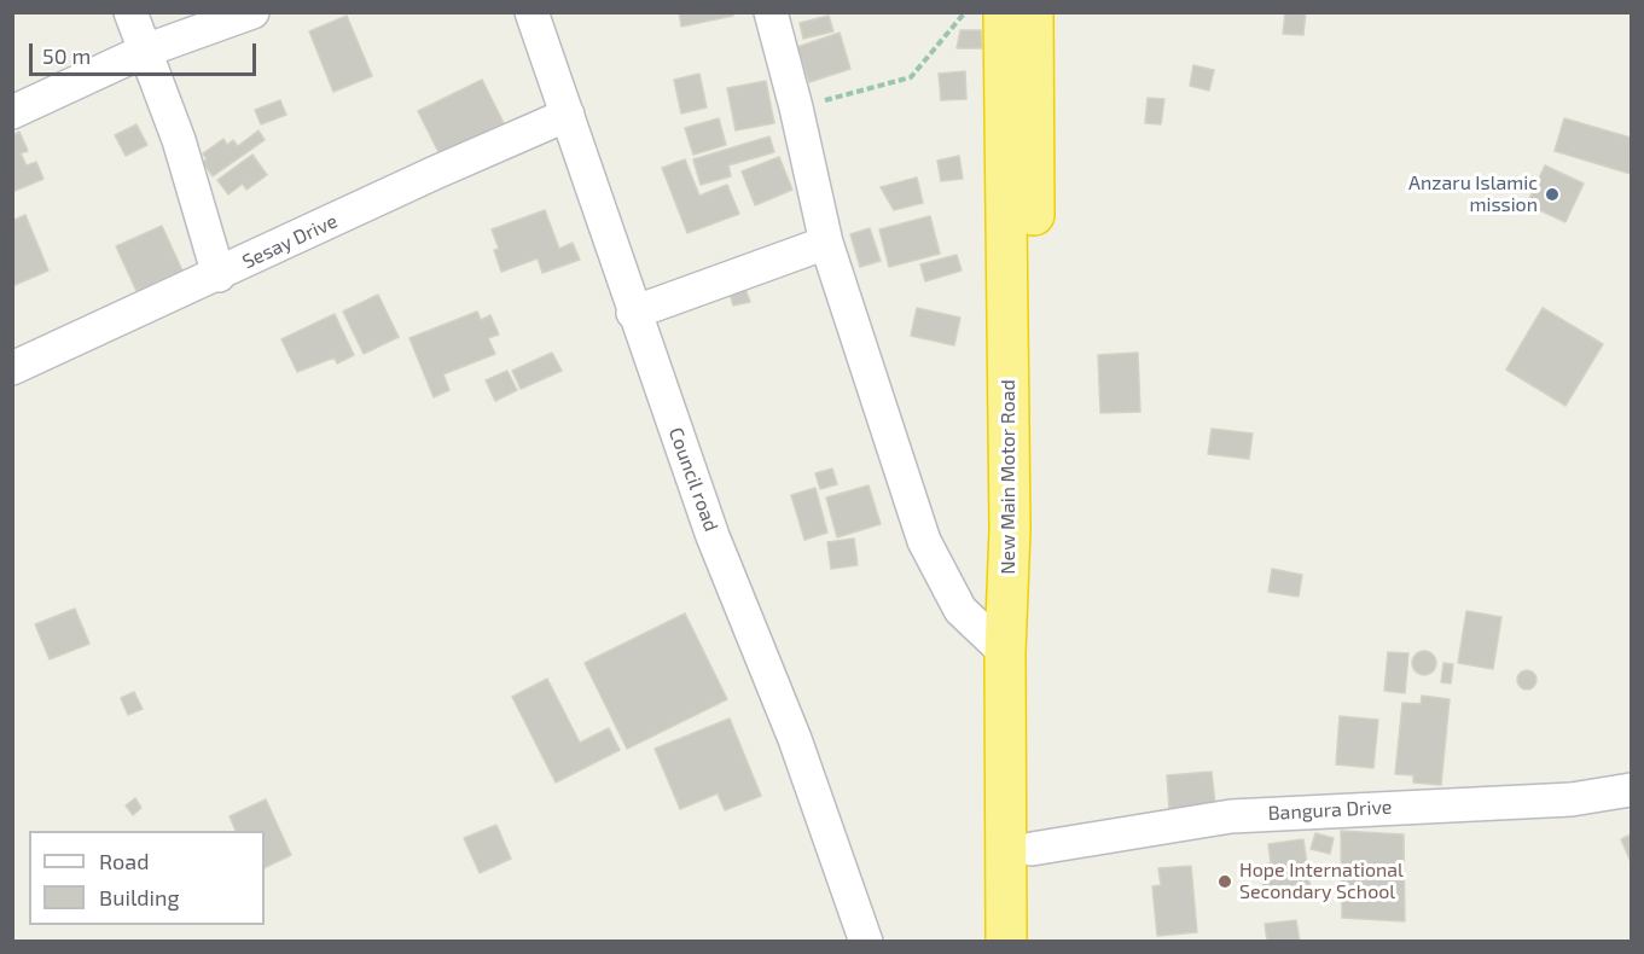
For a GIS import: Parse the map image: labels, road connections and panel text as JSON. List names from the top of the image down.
{
  "streets": {
    "highway": ["New Main Motor Road"],
    "street": ["Sesay Drive", "Council road", "Bangura Drive"]
  },
  "crossings": [
    ["Sesay Drive", "Council road"],
    ["New Main Motor Road", "Bangura Drive"]
  ],
  "places": ["Anzaru Islamic mission", "Hope International Secondary School"],
  "legend": ["Road", "Building"],
  "scale_bar": "50 m"
}
